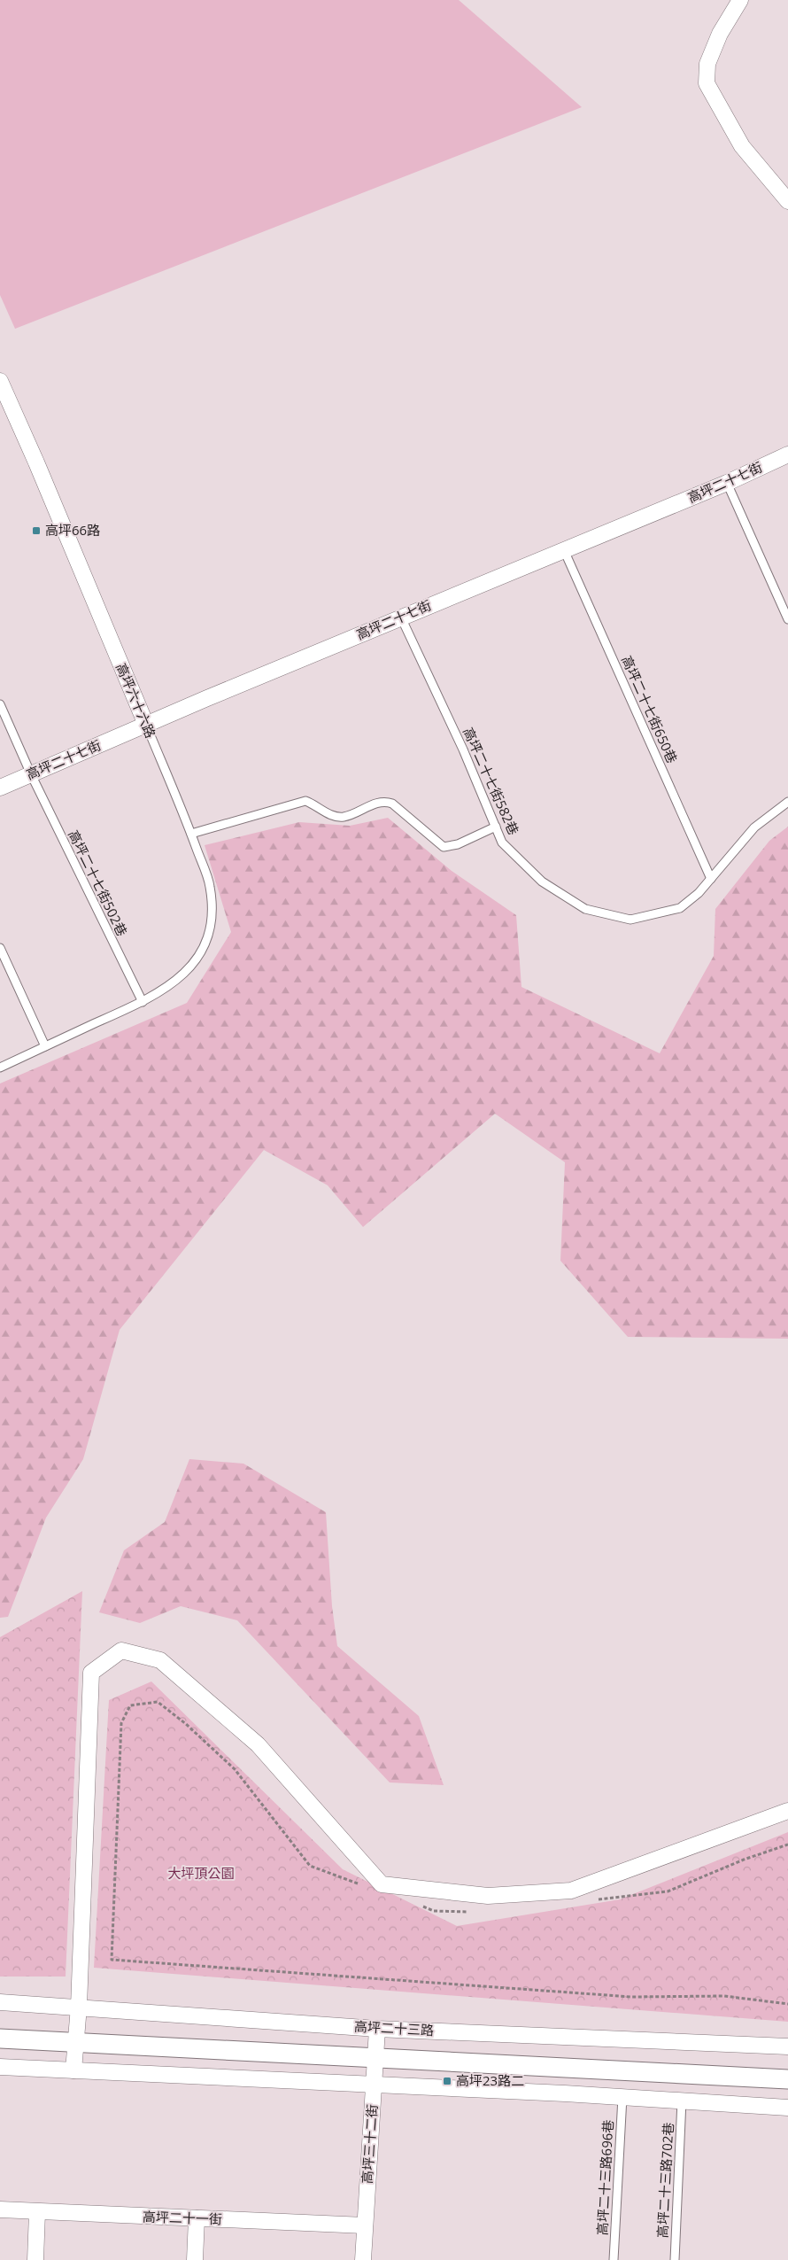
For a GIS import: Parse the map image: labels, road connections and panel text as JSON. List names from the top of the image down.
{
  "streets": {
    "street": [
      "高坪二十七街",
      "高坪六十六路",
      "高坪二十三路",
      "高坪三十二街",
      "高坪二十一街"
    ],
    "lane": [
      "高坪二十七街650巷",
      "高坪二十七街582巷",
      "高坪二十七街502巷",
      "高坪二十三路696巷",
      "高坪二十三路702巷"
    ]
  },
  "crossings": [
    ["高坪二十七街", "高坪六十六路"],
    ["高坪二十七街", "高坪二十七街650巷"],
    ["高坪二十七街", "高坪二十七街582巷"],
    ["高坪二十七街", "高坪二十七街502巷"],
    ["高坪六十六路", "高坪二十七街502巷"],
    ["高坪二十七街650巷", "高坪二十七街582巷"],
    ["高坪二十三路", "高坪三十二街"],
    ["高坪三十二街", "高坪二十一街"]
  ],
  "parks": ["大坪頂公園"],
  "places": {
    "transit": ["高坪66路", "高坪23路二"]
  }
}
